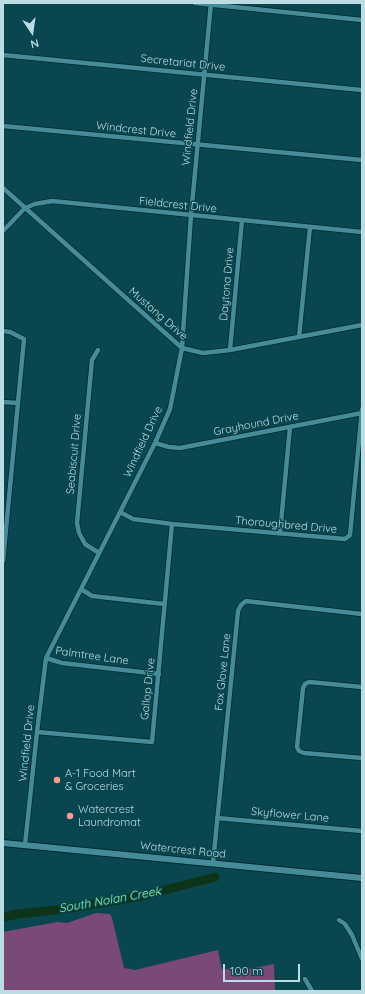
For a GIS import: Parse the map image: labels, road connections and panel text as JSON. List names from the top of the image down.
{
  "streets": {
    "street": [
      "Secretariat Drive",
      "Windfield Drive",
      "Windcrest Drive",
      "Fieldcrest Drive",
      "Daytona Drive",
      "Mustang Drive",
      "Grayhound Drive",
      "Seabiscuit Drive",
      "Thoroughbred Drive",
      "Palmtree Lane",
      "Fox Glove Lane",
      "Gallop Drive",
      "Skyflower Lane",
      "Watercrest Road"
    ]
  },
  "crossings": [
    ["Secretariat Drive", "Windfield Drive"],
    ["Windfield Drive", "Windcrest Drive"],
    ["Windfield Drive", "Fieldcrest Drive"],
    ["Windfield Drive", "Mustang Drive"],
    ["Windfield Drive", "Grayhound Drive"],
    ["Windfield Drive", "Seabiscuit Drive"],
    ["Windfield Drive", "Thoroughbred Drive"],
    ["Windfield Drive", "Palmtree Lane"],
    ["Windfield Drive", "Gallop Drive"],
    ["Windfield Drive", "Watercrest Road"],
    ["Fieldcrest Drive", "Daytona Drive"],
    ["Fieldcrest Drive", "Mustang Drive"],
    ["Daytona Drive", "Mustang Drive"],
    ["Grayhound Drive", "Thoroughbred Drive"],
    ["Thoroughbred Drive", "Gallop Drive"],
    ["Palmtree Lane", "Gallop Drive"],
    ["Fox Glove Lane", "Skyflower Lane"],
    ["Fox Glove Lane", "Watercrest Road"]
  ],
  "water": ["South Nolan Creek"],
  "places": ["A-1 Food Mart & Groceries", "Watercrest Laundromat"],
  "scale_bar": "100 m",
  "north": "bottom"
}
